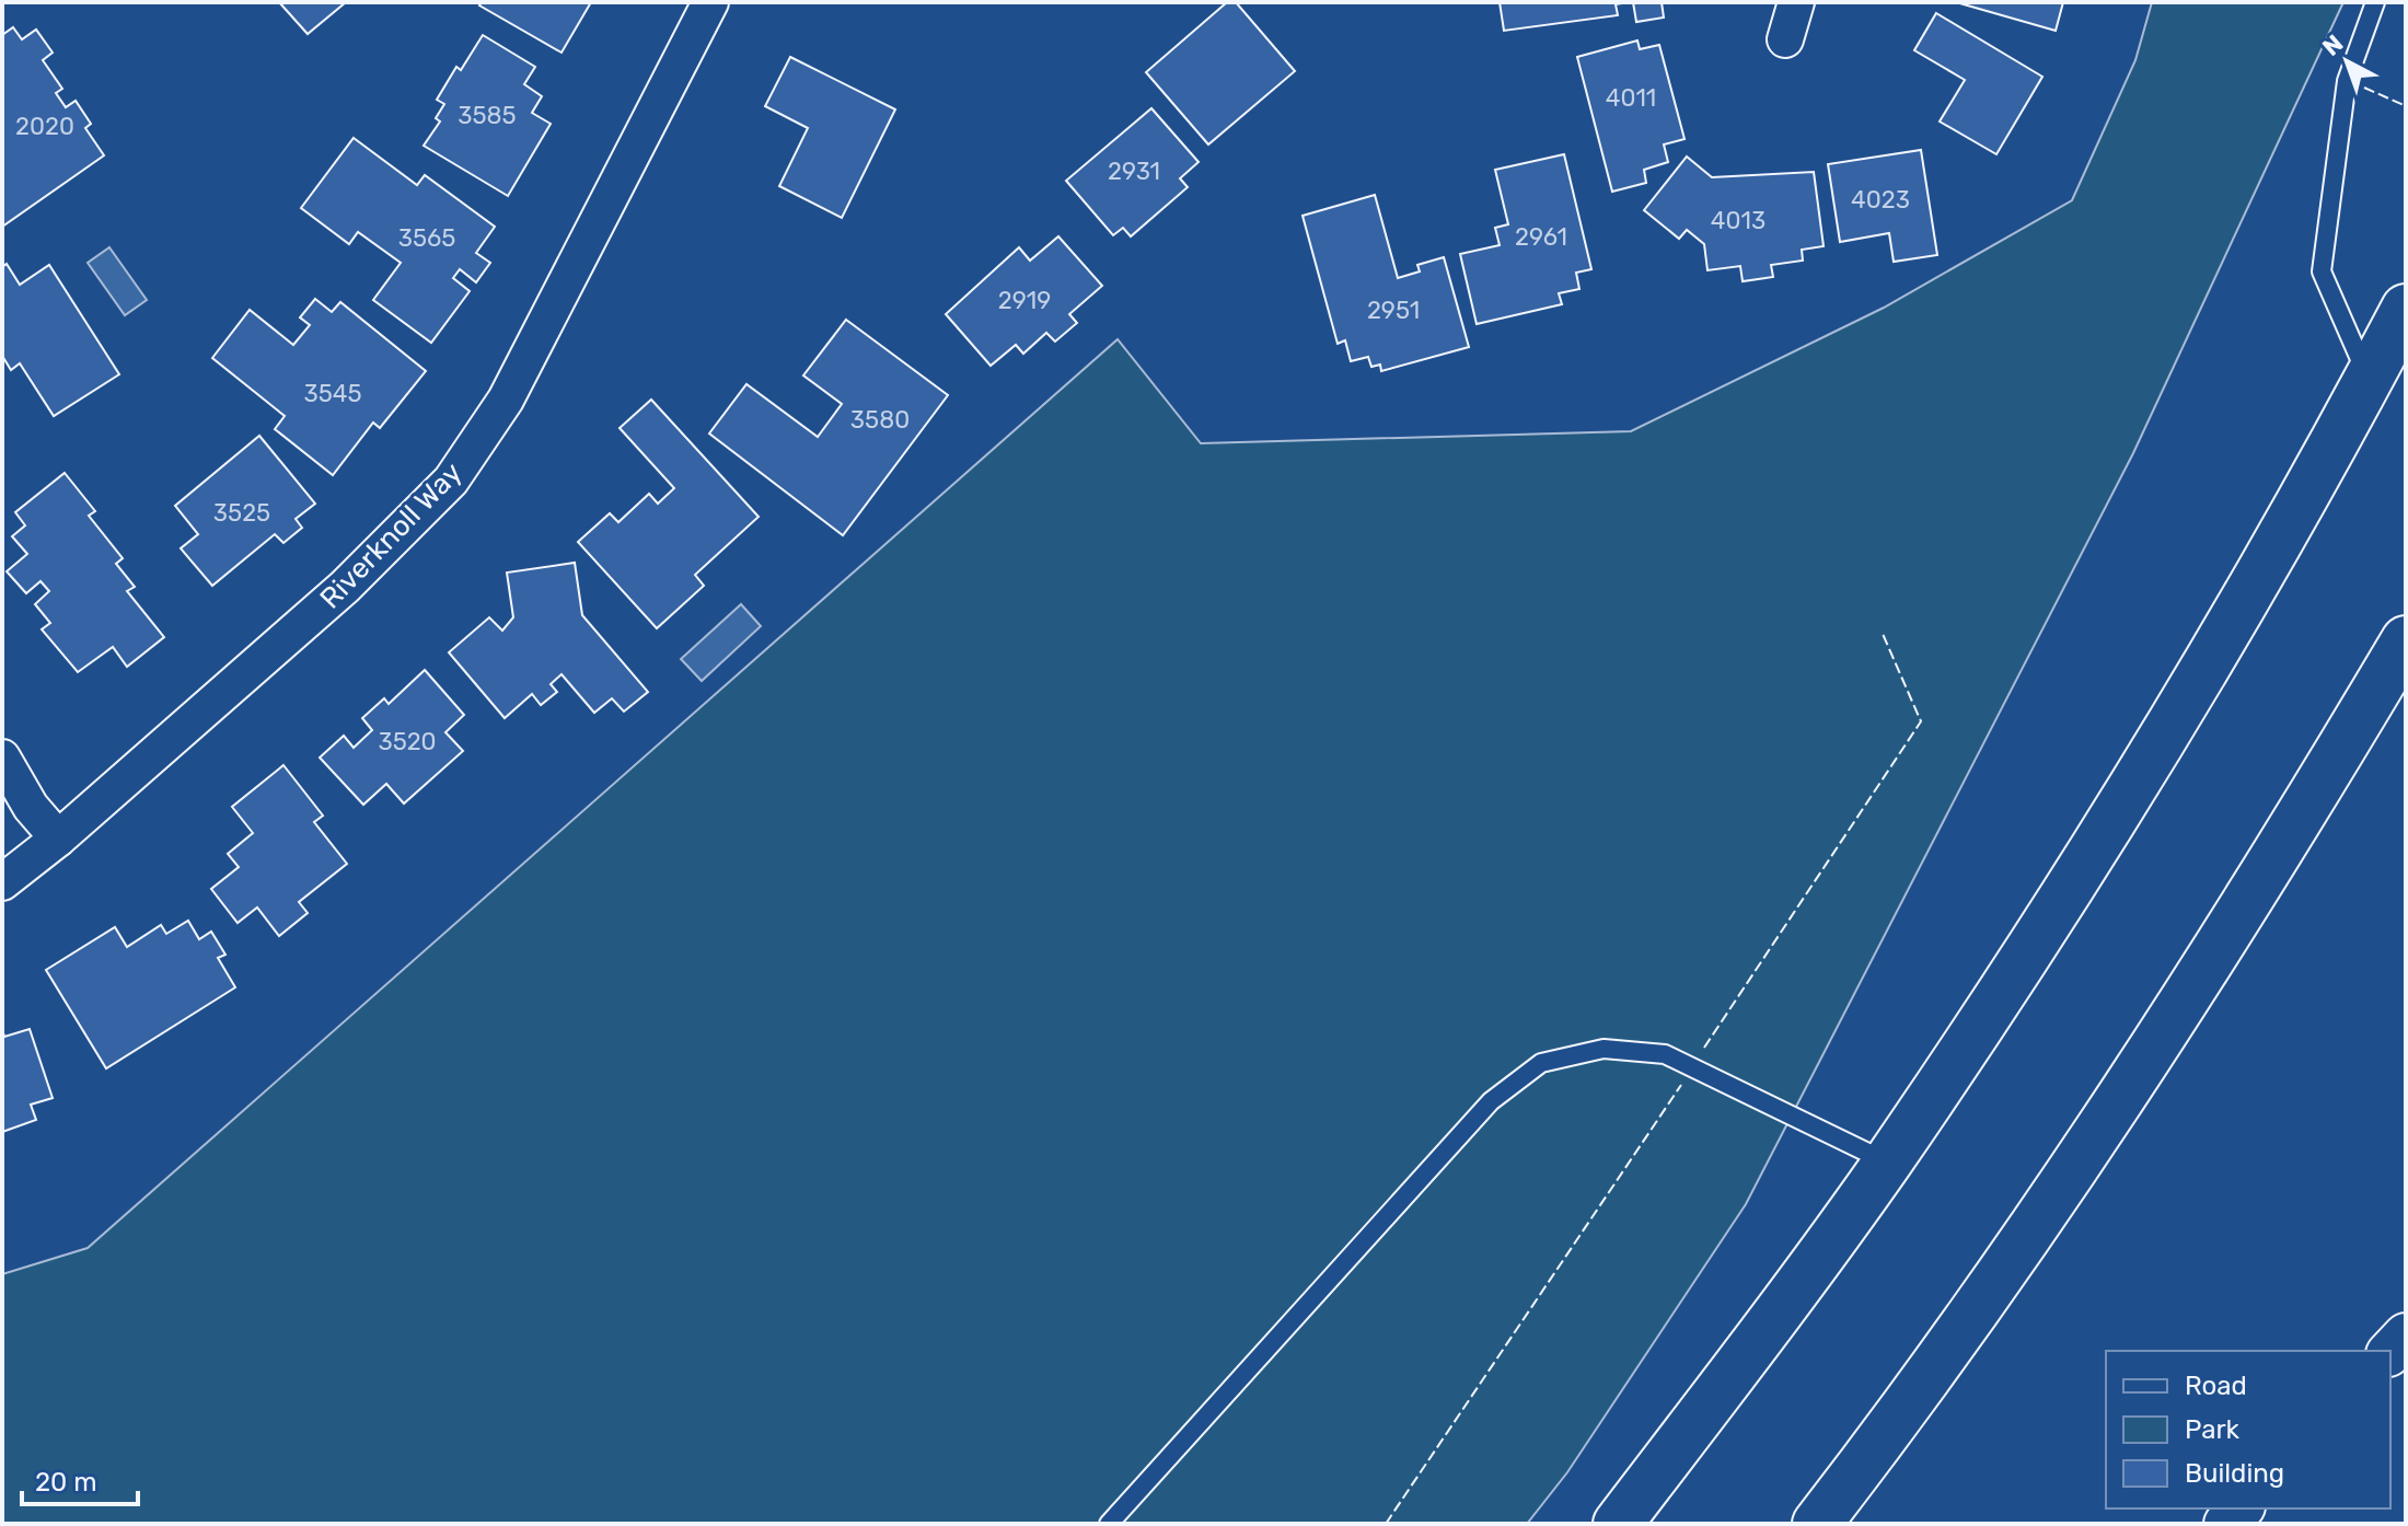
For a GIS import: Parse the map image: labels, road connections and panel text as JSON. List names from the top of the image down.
{
  "streets": {
    "street": ["Riverknoll Way"]
  },
  "house_numbers": [
    "4011",
    "3585",
    "2020",
    "2931",
    "4023",
    "4013",
    "2961",
    "3565",
    "2919",
    "2951",
    "3545",
    "3580",
    "3525",
    "3520"
  ],
  "legend": ["Road", "Park", "Building"],
  "scale_bar": "20 m",
  "north": "top left"
}
